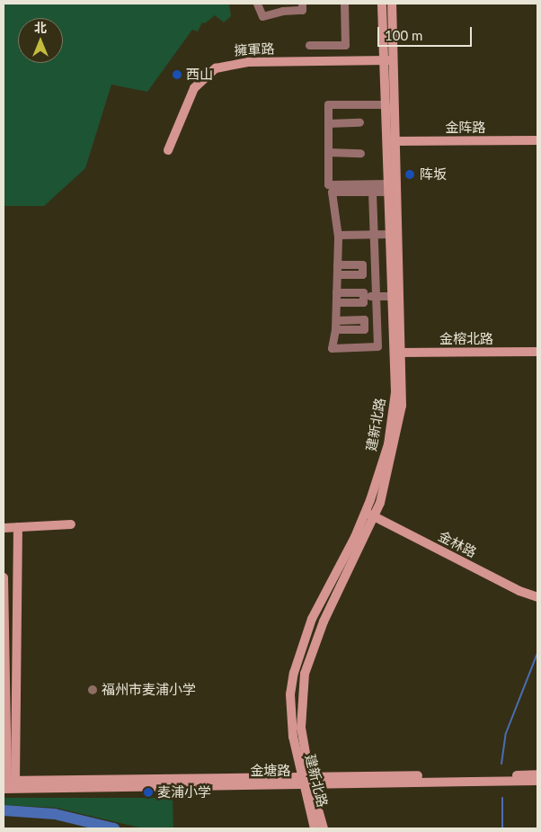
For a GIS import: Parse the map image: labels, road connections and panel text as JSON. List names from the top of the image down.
{
  "streets": {
    "main road": [
      "擁軍路",
      "金阵路",
      "金榕北路",
      "建新北路",
      "金林路",
      "金塘路"
    ]
  },
  "crossings": [
    ["擁軍路", "建新北路"],
    ["金阵路", "建新北路"],
    ["金榕北路", "建新北路"],
    ["建新北路", "金林路"],
    ["建新北路", "金塘路"]
  ],
  "places": [
    "西山",
    "阵坂",
    "福州市麦浦小学",
    "麦浦小学"
  ],
  "scale_bar": "100 m",
  "north": "top"
}
